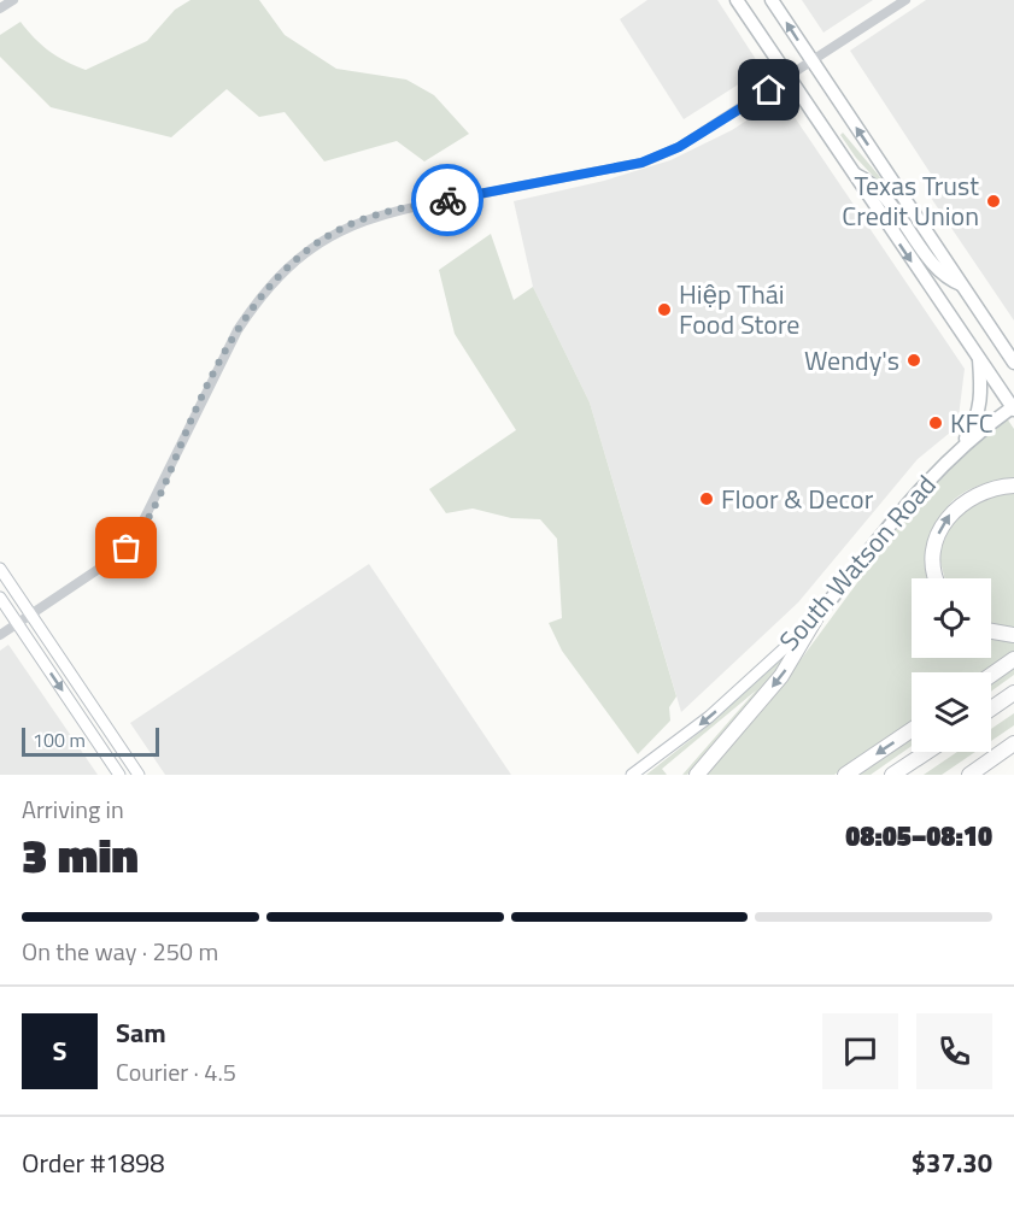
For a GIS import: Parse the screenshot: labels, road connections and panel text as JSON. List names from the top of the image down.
{
  "streets": {
    "main road": ["South Watson Road"]
  },
  "one_way": ["South Watson Road"],
  "places": [
    "Texas Trust Credit Union",
    "Hiệp Thái Food Store",
    "Wendy's",
    "KFC",
    "Floor & Decor"
  ],
  "scale_bar": "100 m",
  "page": {
    "scale": "100 m",
    "heading": ["3 min", "Arriving in", "08:05–08:10"],
    "panel": [
      "Sam",
      "Courier · 4.5",
      "Order #1898",
      "$37.30"
    ],
    "bar": "On the way · 250 m",
    "round": "S"
  }
}
